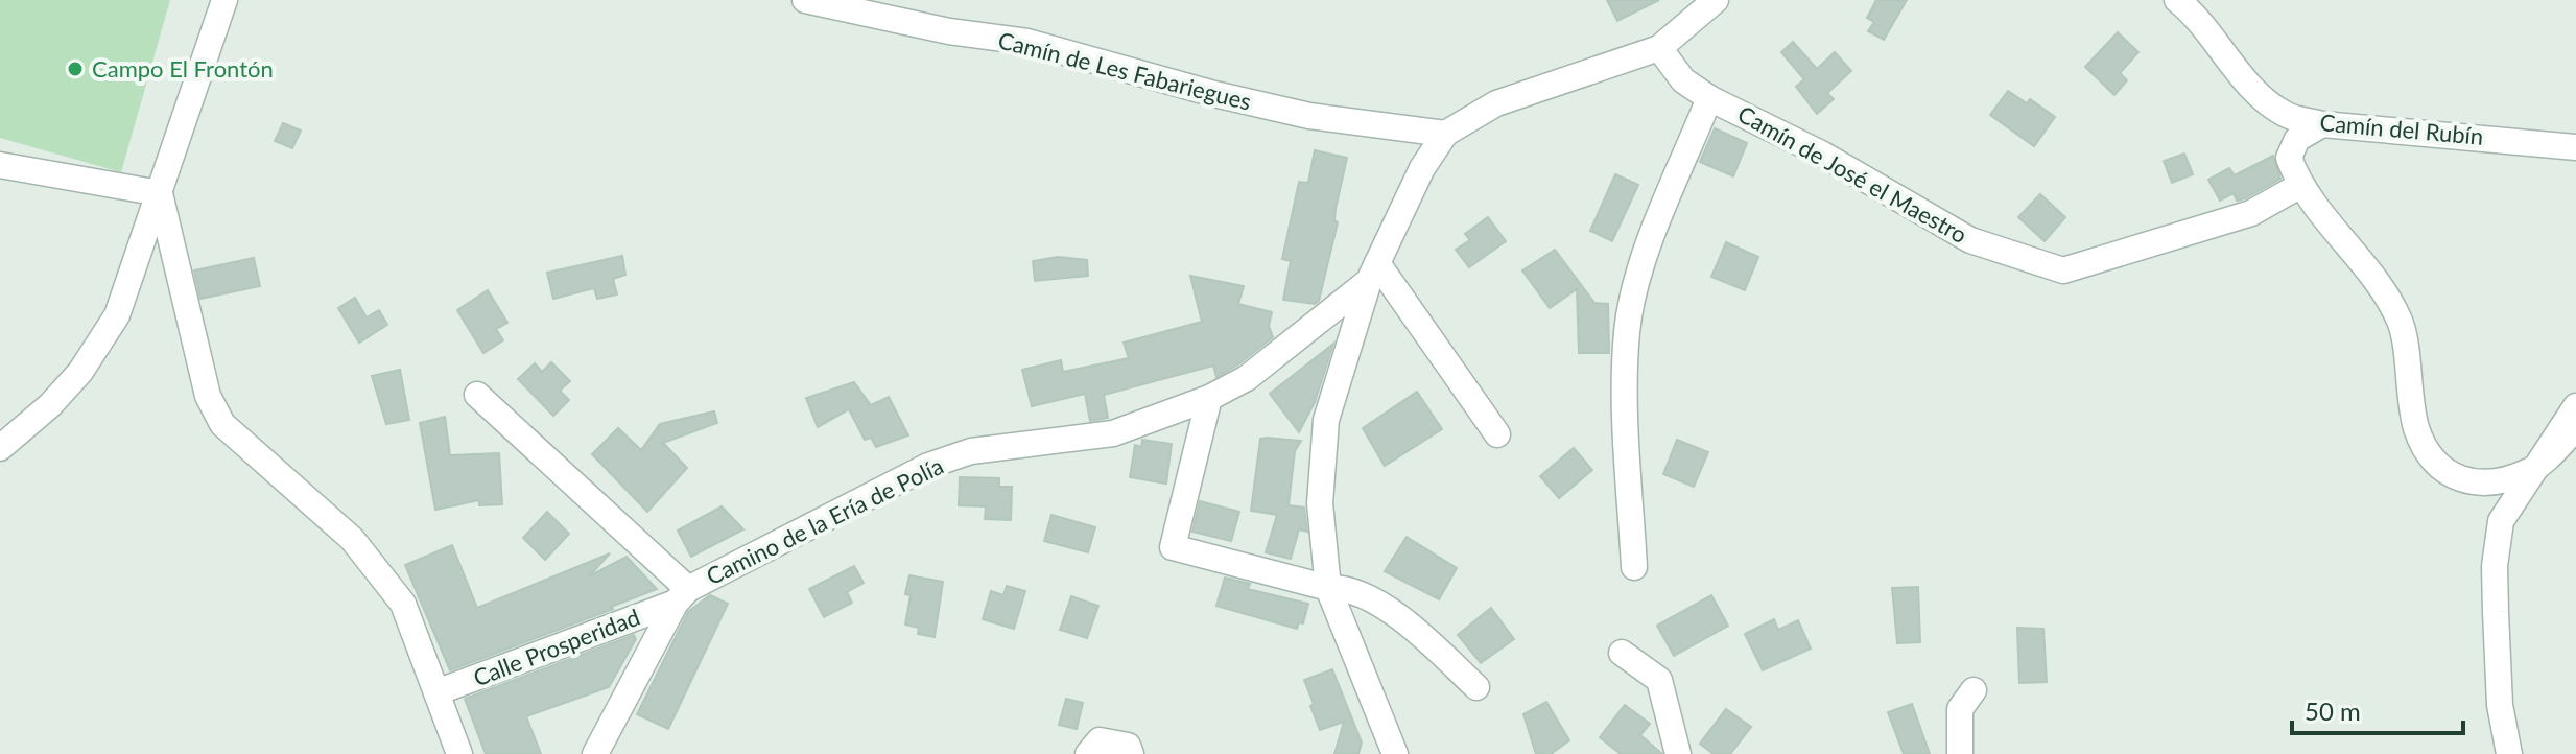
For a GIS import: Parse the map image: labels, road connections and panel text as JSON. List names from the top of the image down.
{
  "streets": {
    "street": [
      "Camín de Les Fabariegues",
      "Camín del Rubín",
      "Camín de José el Maestro",
      "Camino de la Ería de Polía",
      "Calle Prosperidad"
    ]
  },
  "crossings": [
    ["Camín de Les Fabariegues", "Camino de la Ería de Polía"],
    ["Camín de José el Maestro", "Camino de la Ería de Polía"],
    ["Camino de la Ería de Polía", "Calle Prosperidad"]
  ],
  "places": ["Campo El Frontón"],
  "scale_bar": "50 m"
}
